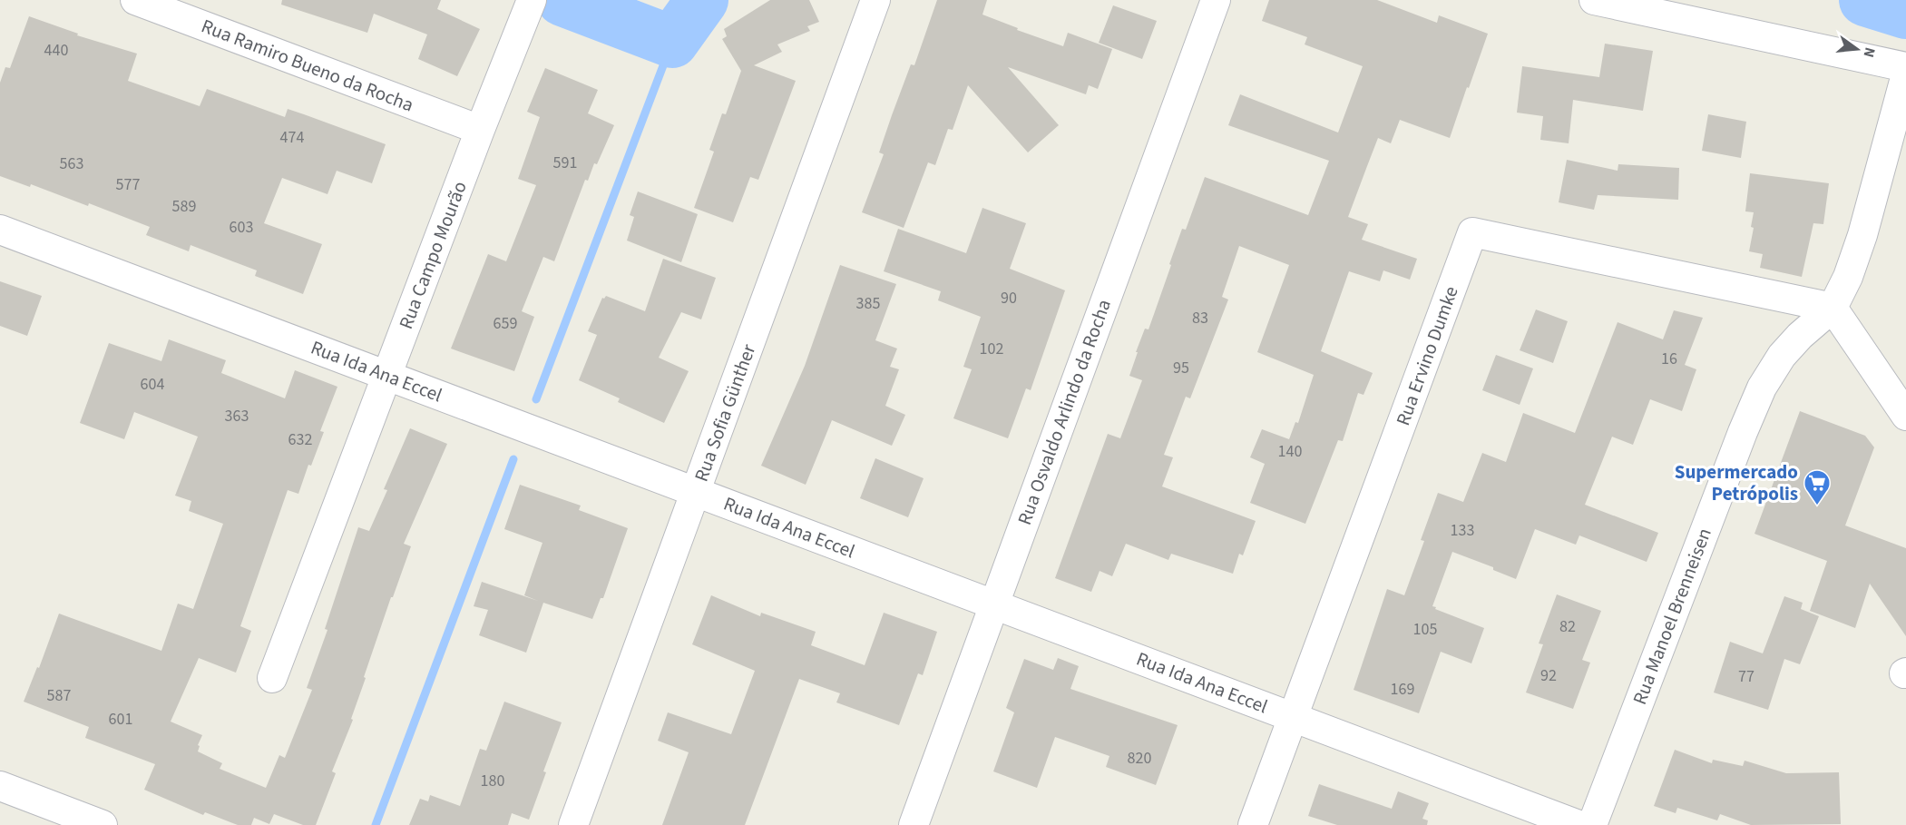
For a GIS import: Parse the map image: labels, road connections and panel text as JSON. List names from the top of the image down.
{
  "streets": {
    "street": [
      "Rua Ramiro Bueno da Rocha",
      "Rua Campo Mourão",
      "Rua Ervino Dumke",
      "Rua Ida Ana Eccel",
      "Rua Osvaldo Arlindo da Rocha",
      "Rua Sofia Günther",
      "Rua Manoel Brenneisen"
    ]
  },
  "crossings": [
    ["Rua Ramiro Bueno da Rocha", "Rua Campo Mourão"],
    ["Rua Campo Mourão", "Rua Ida Ana Eccel"],
    ["Rua Ervino Dumke", "Rua Ida Ana Eccel"],
    ["Rua Ervino Dumke", "Rua Manoel Brenneisen"],
    ["Rua Ida Ana Eccel", "Rua Osvaldo Arlindo da Rocha"],
    ["Rua Ida Ana Eccel", "Rua Sofia Günther"]
  ],
  "places": {
    "supermarket": ["Supermercado Petrópolis"]
  },
  "house_numbers": [
    "440",
    "474",
    "591",
    "563",
    "577",
    "589",
    "603",
    "90",
    "385",
    "83",
    "659",
    "102",
    "16",
    "95",
    "604",
    "363",
    "632",
    "140",
    "133",
    "82",
    "105",
    "92",
    "77",
    "169",
    "587",
    "601",
    "820",
    "180"
  ],
  "north": "right"
}
